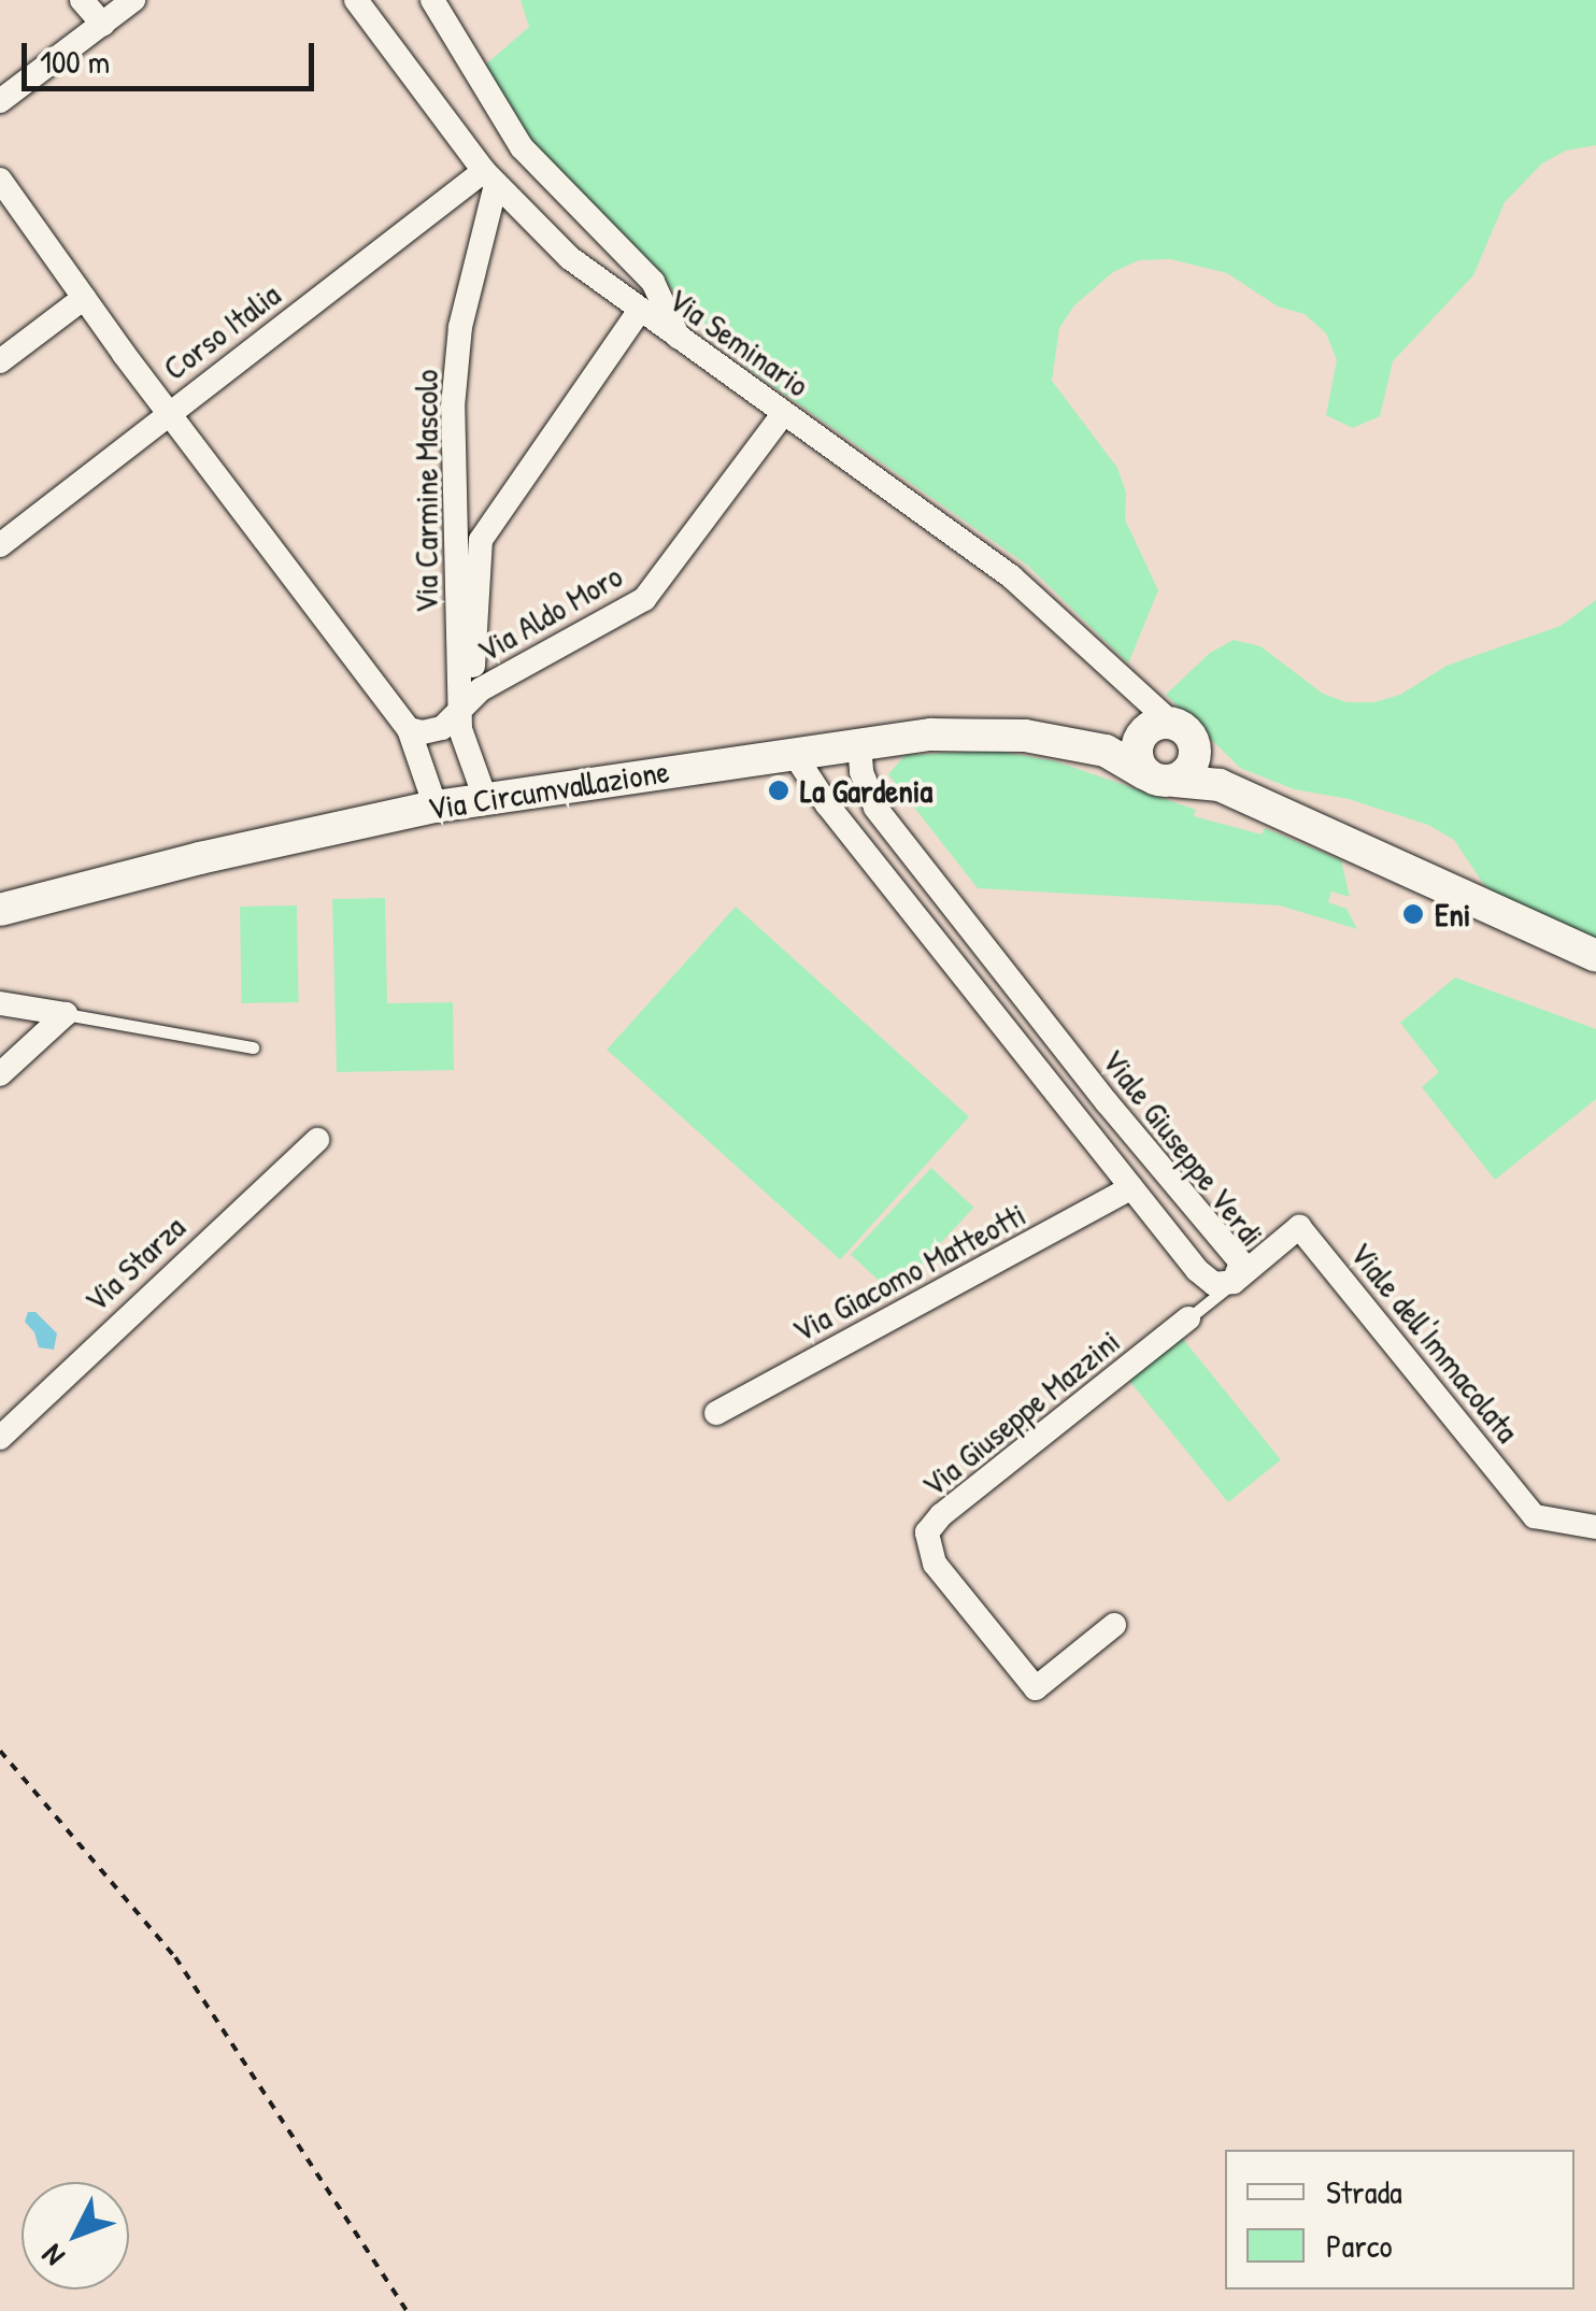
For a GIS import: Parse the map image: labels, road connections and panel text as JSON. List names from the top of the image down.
{
  "streets": {
    "street": [
      "Corso Italia",
      "Via Seminario",
      "Via Carmine Mascolo",
      "Via Aldo Moro",
      "Via Circumvallazione",
      "Viale Giuseppe Verdi",
      "Via Starza",
      "Via Giacomo Matteotti",
      "Viale dell'Immacolata",
      "Via Giuseppe Mazzini"
    ]
  },
  "crossings": [
    ["Corso Italia", "Via Seminario"],
    ["Corso Italia", "Via Carmine Mascolo"],
    ["Via Seminario", "Via Carmine Mascolo"],
    ["Via Seminario", "Via Aldo Moro"],
    ["Via Seminario", "Via Circumvallazione"],
    ["Via Carmine Mascolo", "Via Aldo Moro"],
    ["Via Carmine Mascolo", "Via Circumvallazione"],
    ["Via Circumvallazione", "Viale Giuseppe Verdi"],
    ["Viale Giuseppe Verdi", "Via Giacomo Matteotti"],
    ["Viale Giuseppe Verdi", "Viale dell'Immacolata"],
    ["Viale Giuseppe Verdi", "Via Giuseppe Mazzini"],
    ["Viale dell'Immacolata", "Via Giuseppe Mazzini"]
  ],
  "places": ["La Gardenia", "Eni"],
  "legend": ["Strada", "Parco"],
  "scale_bar": "100 m",
  "north": "bottom left"
}
